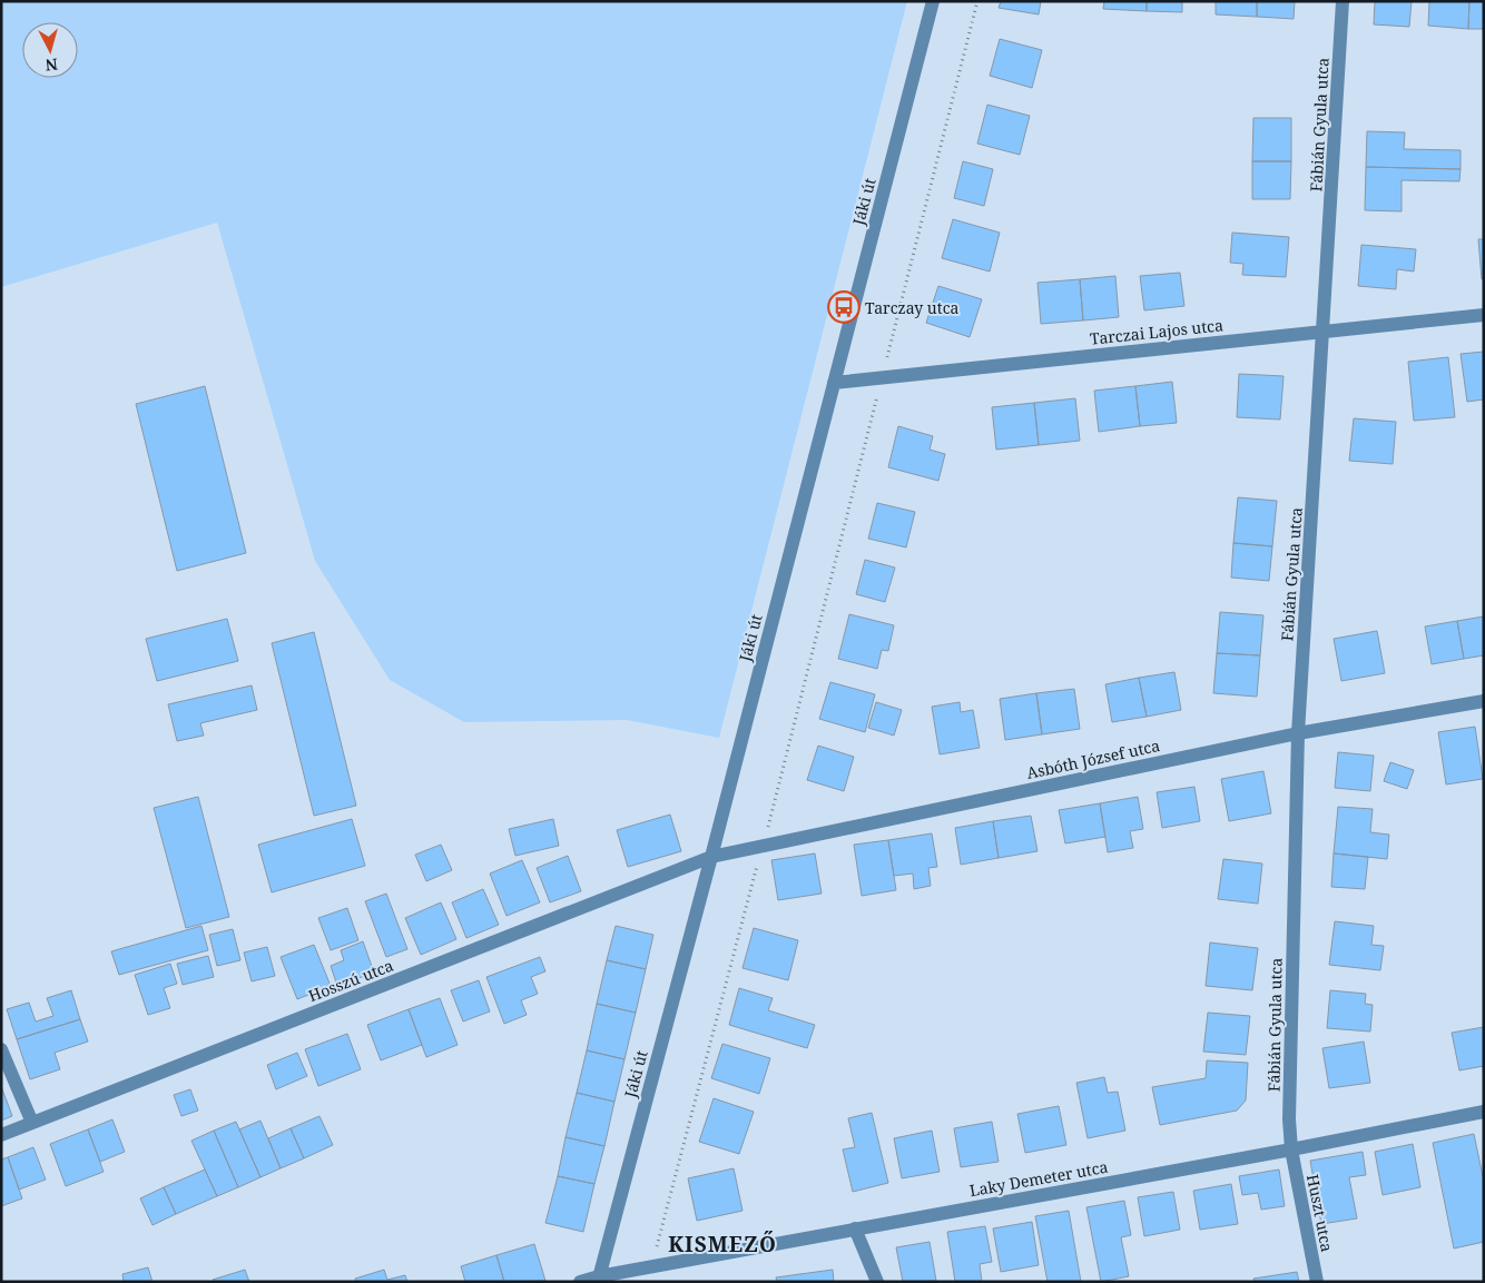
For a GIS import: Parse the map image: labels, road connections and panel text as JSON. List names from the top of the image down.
{
  "streets": {
    "street": [
      "Fábián Gyula utca",
      "Jáki út",
      "Tarczai Lajos utca",
      "Asbóth József utca",
      "Hosszú utca",
      "Laky Demeter utca",
      "Huszt utca"
    ]
  },
  "crossings": [
    ["Fábián Gyula utca", "Tarczai Lajos utca"],
    ["Fábián Gyula utca", "Asbóth József utca"],
    ["Fábián Gyula utca", "Laky Demeter utca"],
    ["Fábián Gyula utca", "Huszt utca"],
    ["Jáki út", "Tarczai Lajos utca"],
    ["Jáki út", "Asbóth József utca"],
    ["Jáki út", "Hosszú utca"],
    ["Jáki út", "Laky Demeter utca"],
    ["Asbóth József utca", "Hosszú utca"],
    ["Laky Demeter utca", "Huszt utca"]
  ],
  "districts": ["KISMEZŐ"],
  "places": {
    "bus stop": ["Tarczay utca"]
  },
  "north": "bottom"
}
